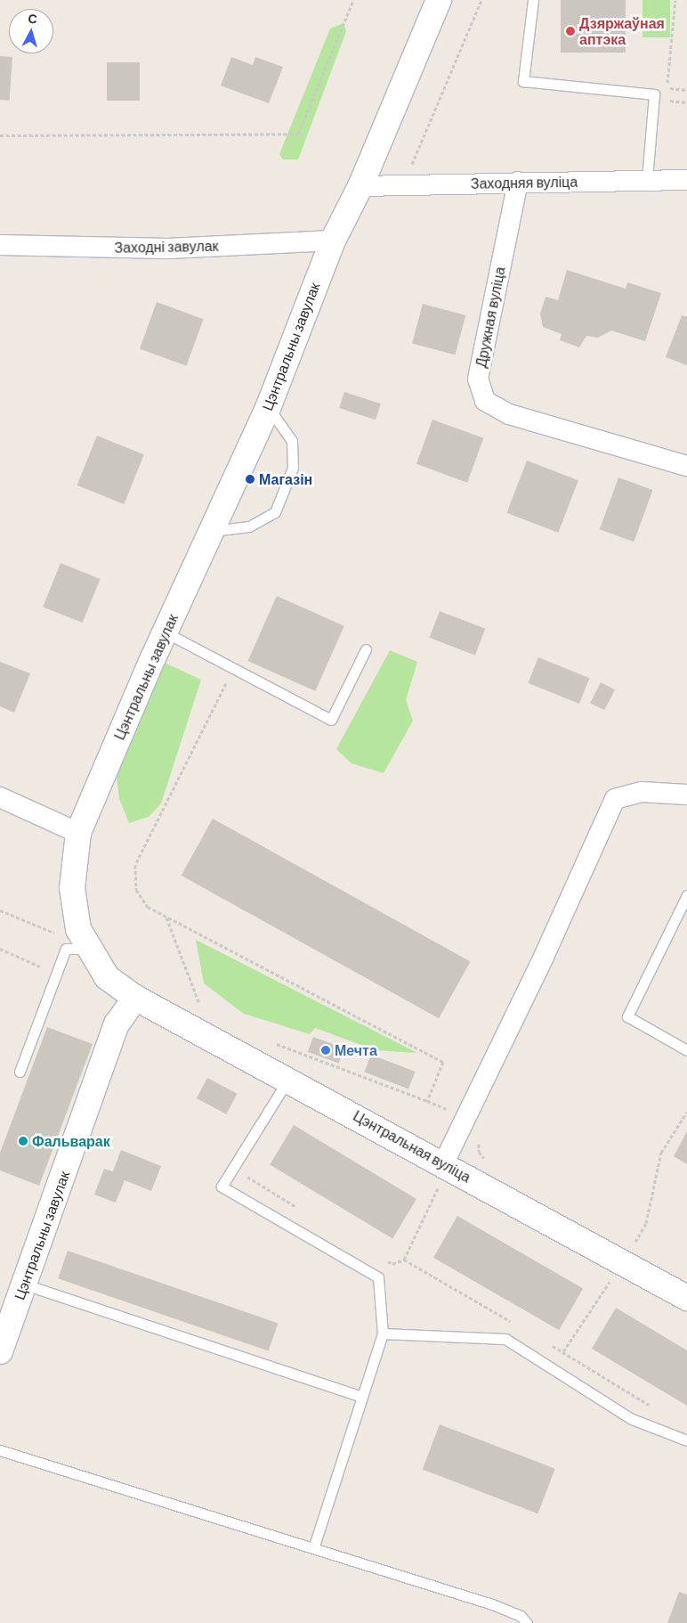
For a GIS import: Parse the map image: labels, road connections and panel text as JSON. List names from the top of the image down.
{
  "streets": {
    "street": [
      "Заходняя вуліца",
      "Заходні завулак",
      "Дружная вуліца",
      "Цэнтральны завулак",
      "Цэнтральная вуліца"
    ]
  },
  "crossings": [
    ["Заходняя вуліца", "Дружная вуліца"],
    ["Заходняя вуліца", "Цэнтральны завулак"],
    ["Заходні завулак", "Цэнтральны завулак"],
    ["Цэнтральны завулак", "Цэнтральная вуліца"]
  ],
  "places": [
    "Дзяржаўная аптэка",
    "Магазін",
    "Мечта",
    "Фальварак"
  ],
  "north": "top"
}
